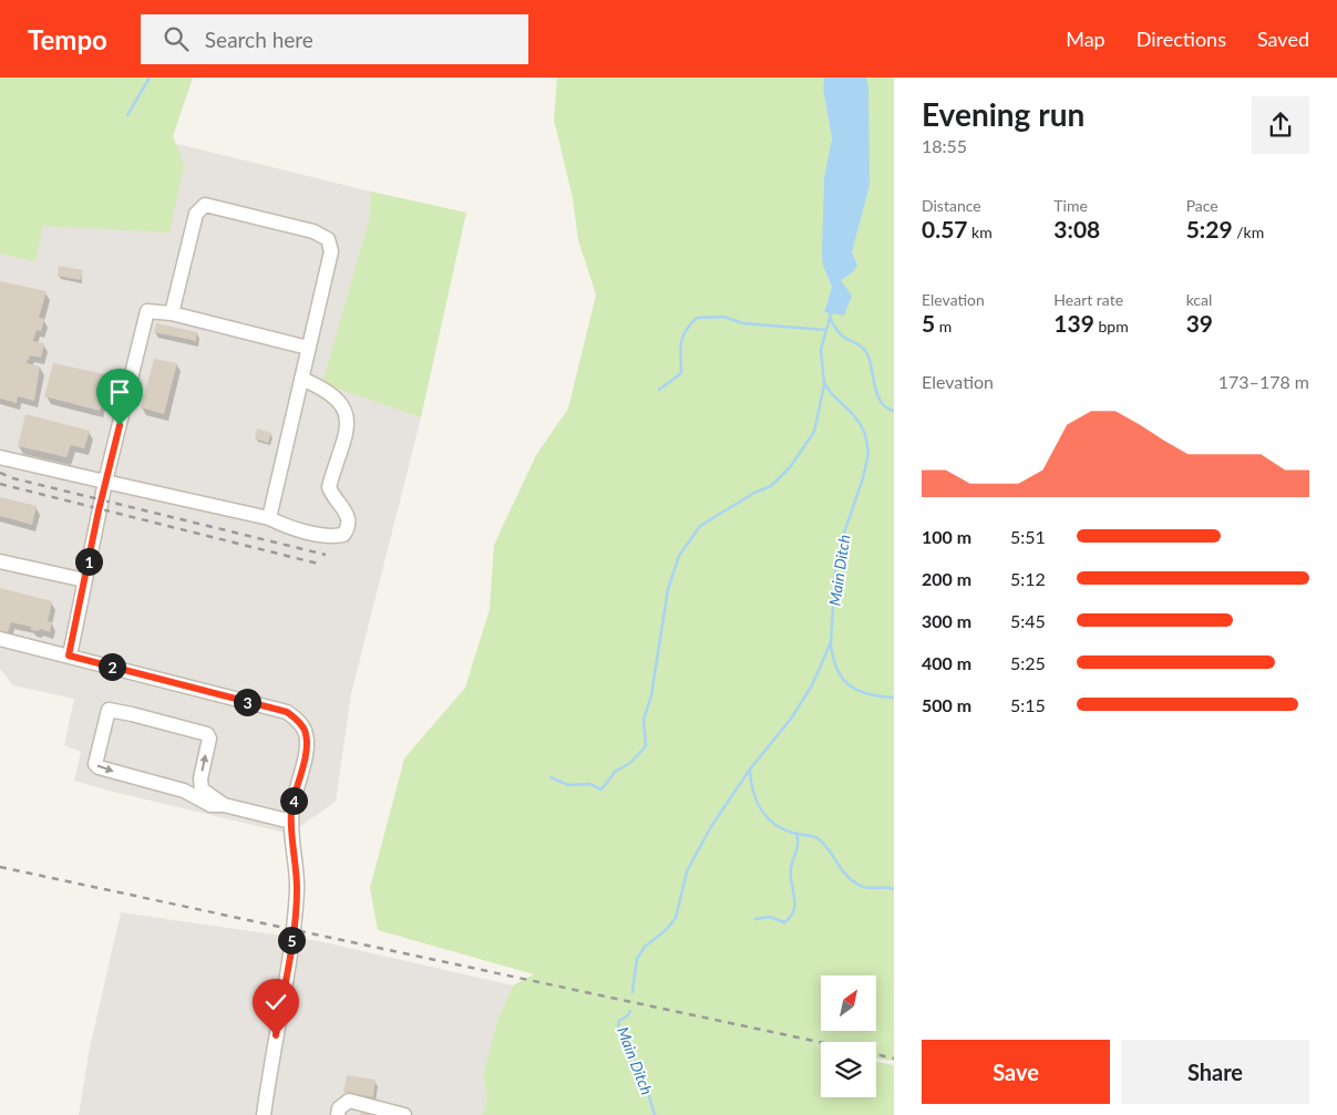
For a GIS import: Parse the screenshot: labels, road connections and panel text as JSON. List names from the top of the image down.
{
  "water": ["Main Ditch"],
  "north": "top right",
  "page": {
    "header": "Tempo",
    "search": "Search here",
    "nav": ["Map", "Directions", "Saved"],
    "heading": ["Evening run", "18:55"],
    "stats": [
      ["Distance", "0.57 km"],
      ["Time", "3:08"],
      ["Pace", "5:29 /km"],
      ["Elevation", "5 m"],
      ["Heart rate", "139 bpm"],
      ["kcal", "39"]
    ],
    "chart": ["Elevation", "173–178 m"],
    "list": [
      {
        "name": "100 m",
        "note": "5:51"
      },
      {
        "name": "200 m",
        "note": "5:12"
      },
      {
        "name": "300 m",
        "note": "5:45"
      },
      {
        "name": "400 m",
        "note": "5:25"
      },
      {
        "name": "500 m",
        "note": "5:15"
      }
    ],
    "pins": [
      "1",
      "2",
      "3",
      "4",
      "5"
    ],
    "buttons": ["Save", "Share"]
  }
}
